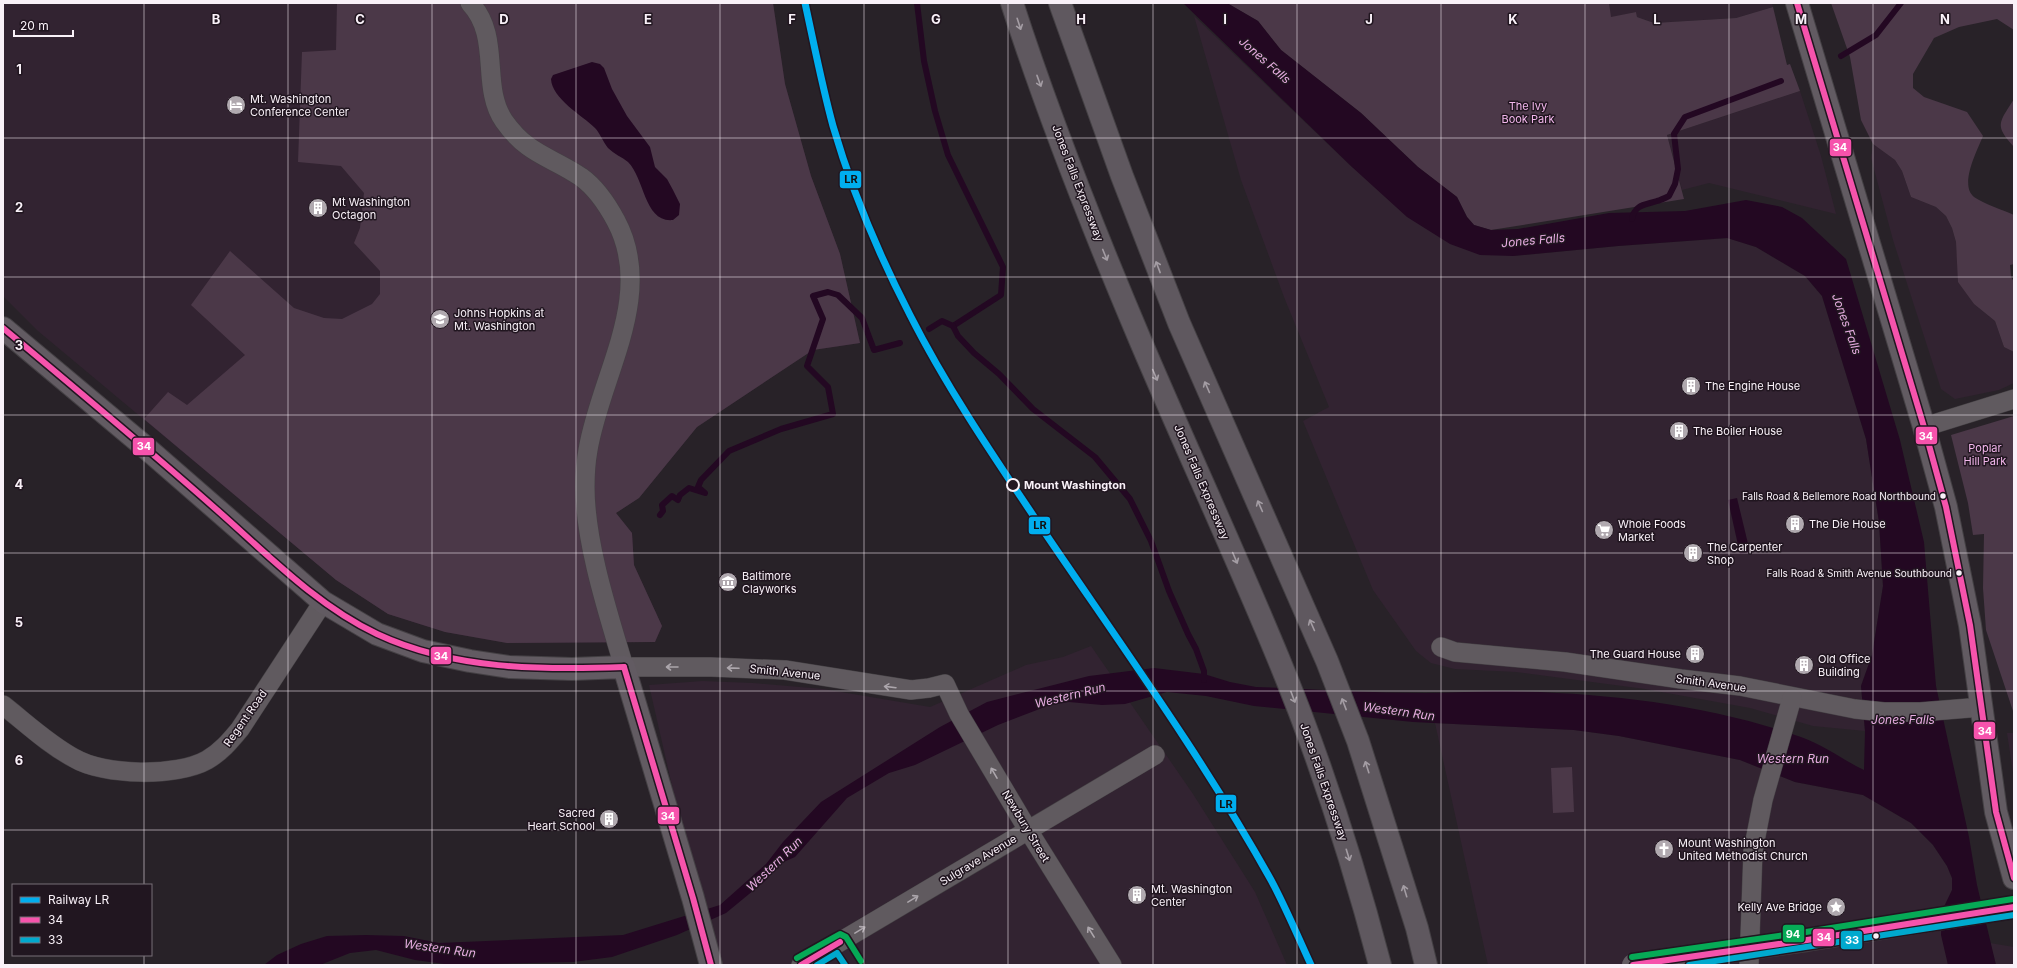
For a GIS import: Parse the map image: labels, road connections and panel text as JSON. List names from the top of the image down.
{
  "streets": {
    "highway": ["Jones Falls Expressway"],
    "main road": ["Smith Avenue"],
    "street": ["Regent Road", "Newbury Street", "Sulgrave Avenue"]
  },
  "crossings": [
    ["Smith Avenue", "Regent Road"],
    ["Smith Avenue", "Newbury Street"],
    ["Newbury Street", "Sulgrave Avenue"]
  ],
  "one_way": ["Newbury Street", "Sulgrave Avenue"],
  "water": ["Jones Falls", "Western Run"],
  "parks": ["The Ivy Book Park", "Poplar Hill Park"],
  "places": {
    "hotel": ["Mt. Washington Conference Center"],
    "building": [
      "Mt Washington Octagon",
      "The Engine House",
      "The Boiler House",
      "The Die House",
      "The Carpenter Shop",
      "The Guard House",
      "Old Office Building",
      "Sacred Heart School",
      "Mt. Washington Center"
    ],
    "school or university": ["Johns Hopkins at Mt. Washington"],
    "other": ["Mount Washington", "Falls Road & Bellemore Road Northbound", "Falls Road & Smith Avenue Southbound"],
    "supermarket": ["Whole Foods Market"],
    "museum": ["Baltimore Clayworks"],
    "church": ["Mount Washington United Methodist Church"],
    "place": ["Kelly Ave Bridge"]
  },
  "lines": [
    "rail line LR",
    "transit line 34",
    "transit line 94",
    "transit line 33"
  ],
  "legend": ["Railway LR", "34", "33"],
  "scale_bar": "20 m",
  "grid": {
    "columns": [
      "B",
      "C",
      "D",
      "E",
      "F",
      "G",
      "H",
      "I",
      "J",
      "K",
      "L",
      "M",
      "N"
    ],
    "rows": [
      "1",
      "2",
      "3",
      "4",
      "5",
      "6"
    ]
  }
}
